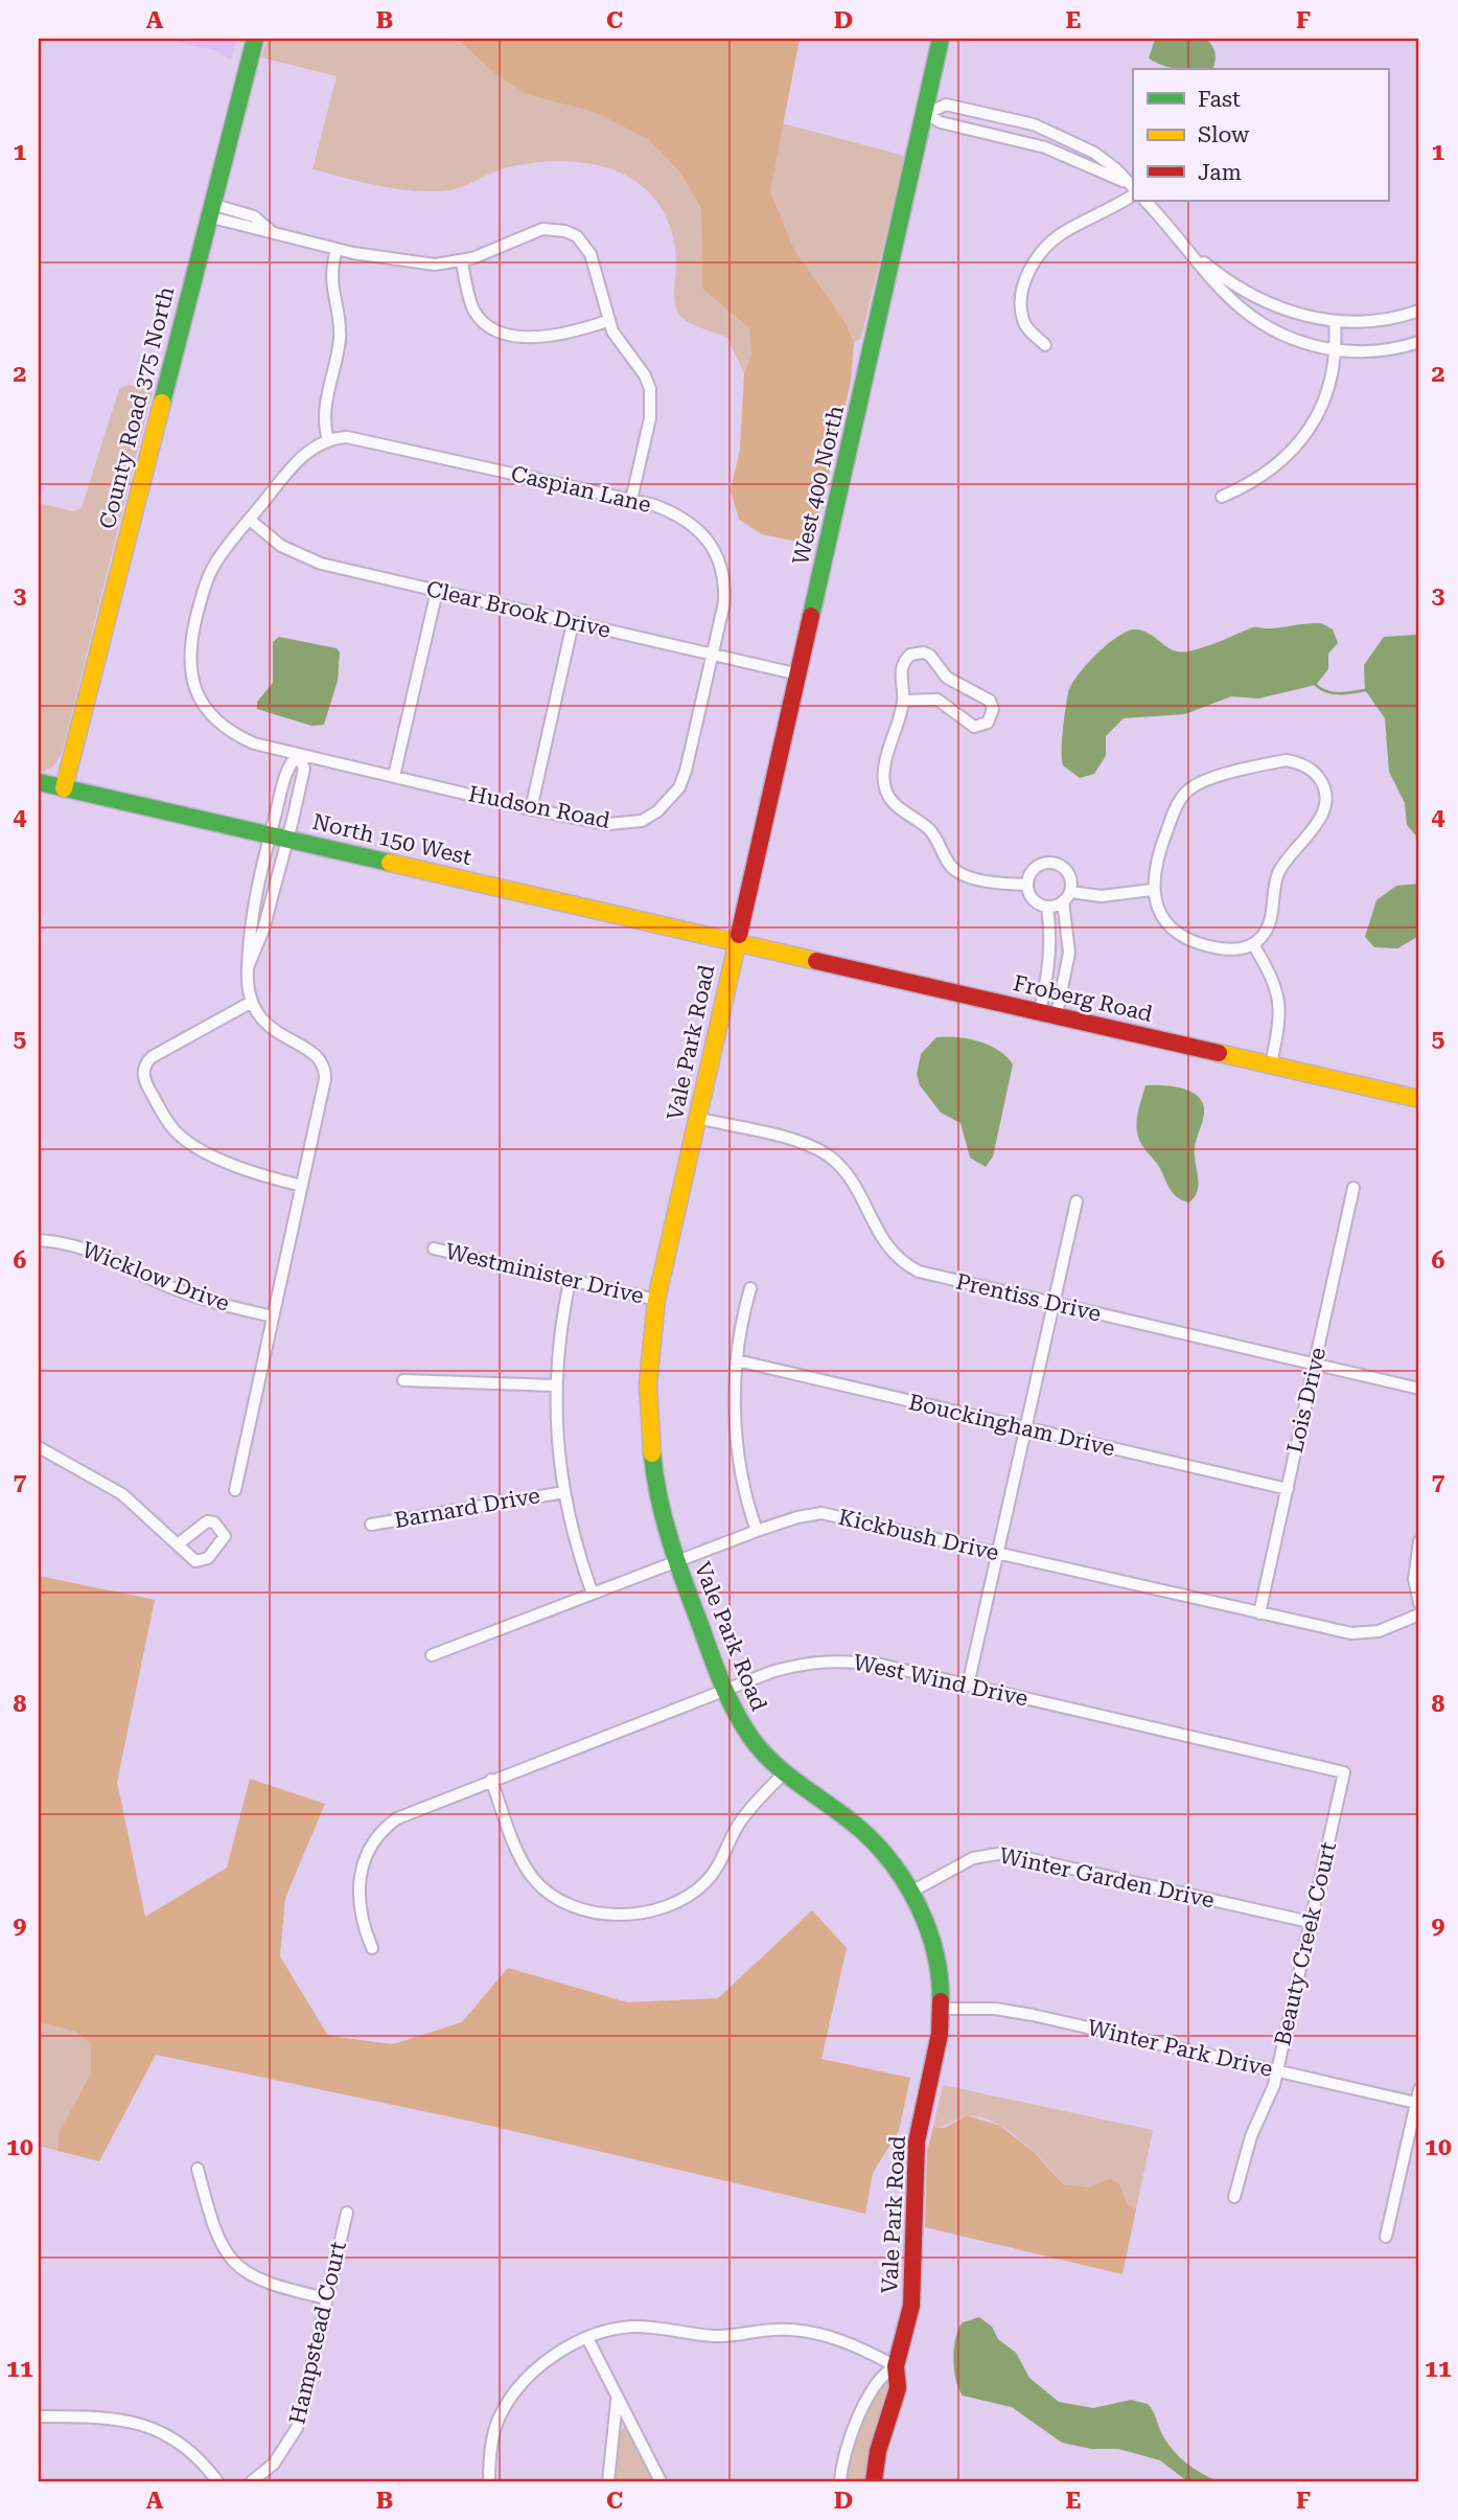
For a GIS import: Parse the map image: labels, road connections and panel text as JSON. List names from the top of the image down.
{
  "streets": {
    "street": [
      "County Road 375 North",
      "West 400 North",
      "Caspian Lane",
      "Clear Brook Drive",
      "Hudson Road",
      "North 150 West",
      "Froberg Road",
      "Vale Park Road",
      "Westminister Drive",
      "Wicklow Drive",
      "Prentiss Drive",
      "Lois Drive",
      "Bouckingham Drive",
      "Barnard Drive",
      "Kickbush Drive",
      "West Wind Drive",
      "Winter Garden Drive",
      "Beauty Creek Court",
      "Winter Park Drive",
      "Hampstead Court"
    ]
  },
  "crossings": [
    ["County Road 375 North", "North 150 West"],
    ["West 400 North", "Clear Brook Drive"],
    ["West 400 North", "North 150 West"],
    ["West 400 North", "Froberg Road"],
    ["West 400 North", "Vale Park Road"],
    ["Caspian Lane", "Clear Brook Drive"],
    ["Caspian Lane", "Hudson Road"],
    ["Clear Brook Drive", "Hudson Road"],
    ["North 150 West", "Froberg Road"],
    ["North 150 West", "Vale Park Road"],
    ["Froberg Road", "Vale Park Road"],
    ["Vale Park Road", "Westminister Drive"],
    ["Vale Park Road", "Prentiss Drive"],
    ["Vale Park Road", "Kickbush Drive"],
    ["Vale Park Road", "West Wind Drive"],
    ["Vale Park Road", "Winter Garden Drive"],
    ["Vale Park Road", "Winter Park Drive"],
    ["Prentiss Drive", "Lois Drive"],
    ["Lois Drive", "Bouckingham Drive"],
    ["Lois Drive", "Kickbush Drive"],
    ["West Wind Drive", "Beauty Creek Court"],
    ["Winter Garden Drive", "Beauty Creek Court"],
    ["Beauty Creek Court", "Winter Park Drive"]
  ],
  "legend": ["Fast", "Slow", "Jam"],
  "grid": {
    "columns": [
      "A",
      "B",
      "C",
      "D",
      "E",
      "F"
    ],
    "rows": [
      "1",
      "2",
      "3",
      "4",
      "5",
      "6",
      "7",
      "8",
      "9",
      "10",
      "11"
    ]
  }
}
